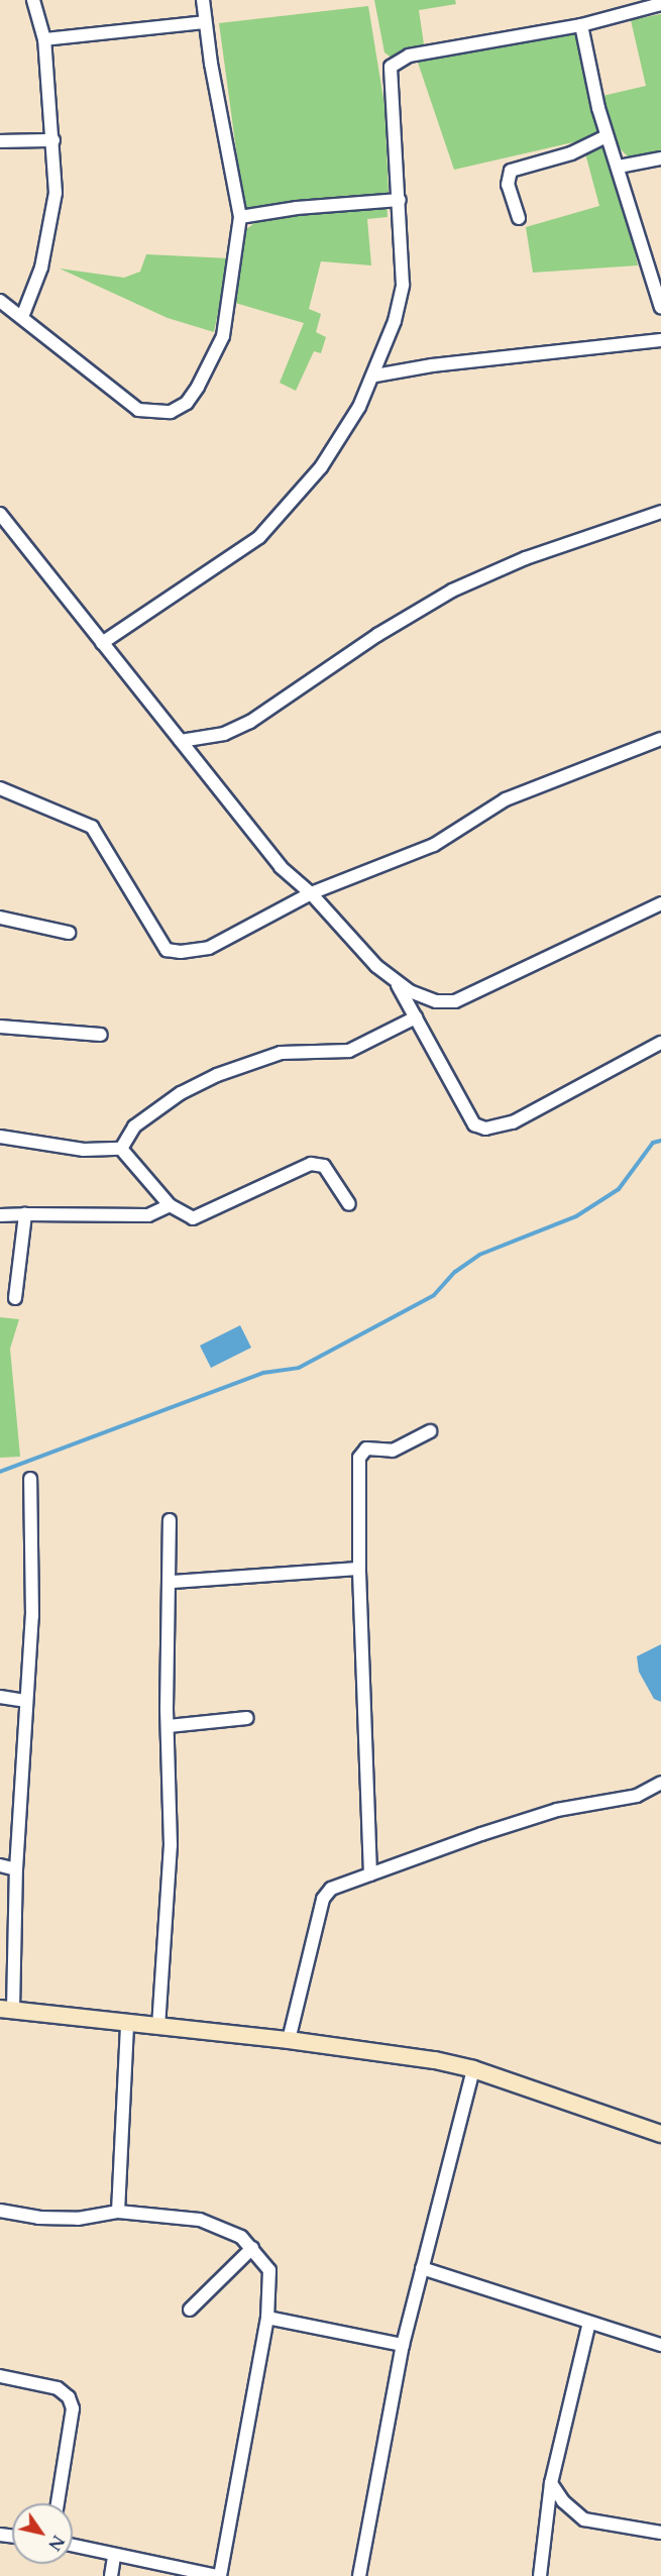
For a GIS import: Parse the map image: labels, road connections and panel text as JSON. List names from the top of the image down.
{
  "north": "bottom right"
}
